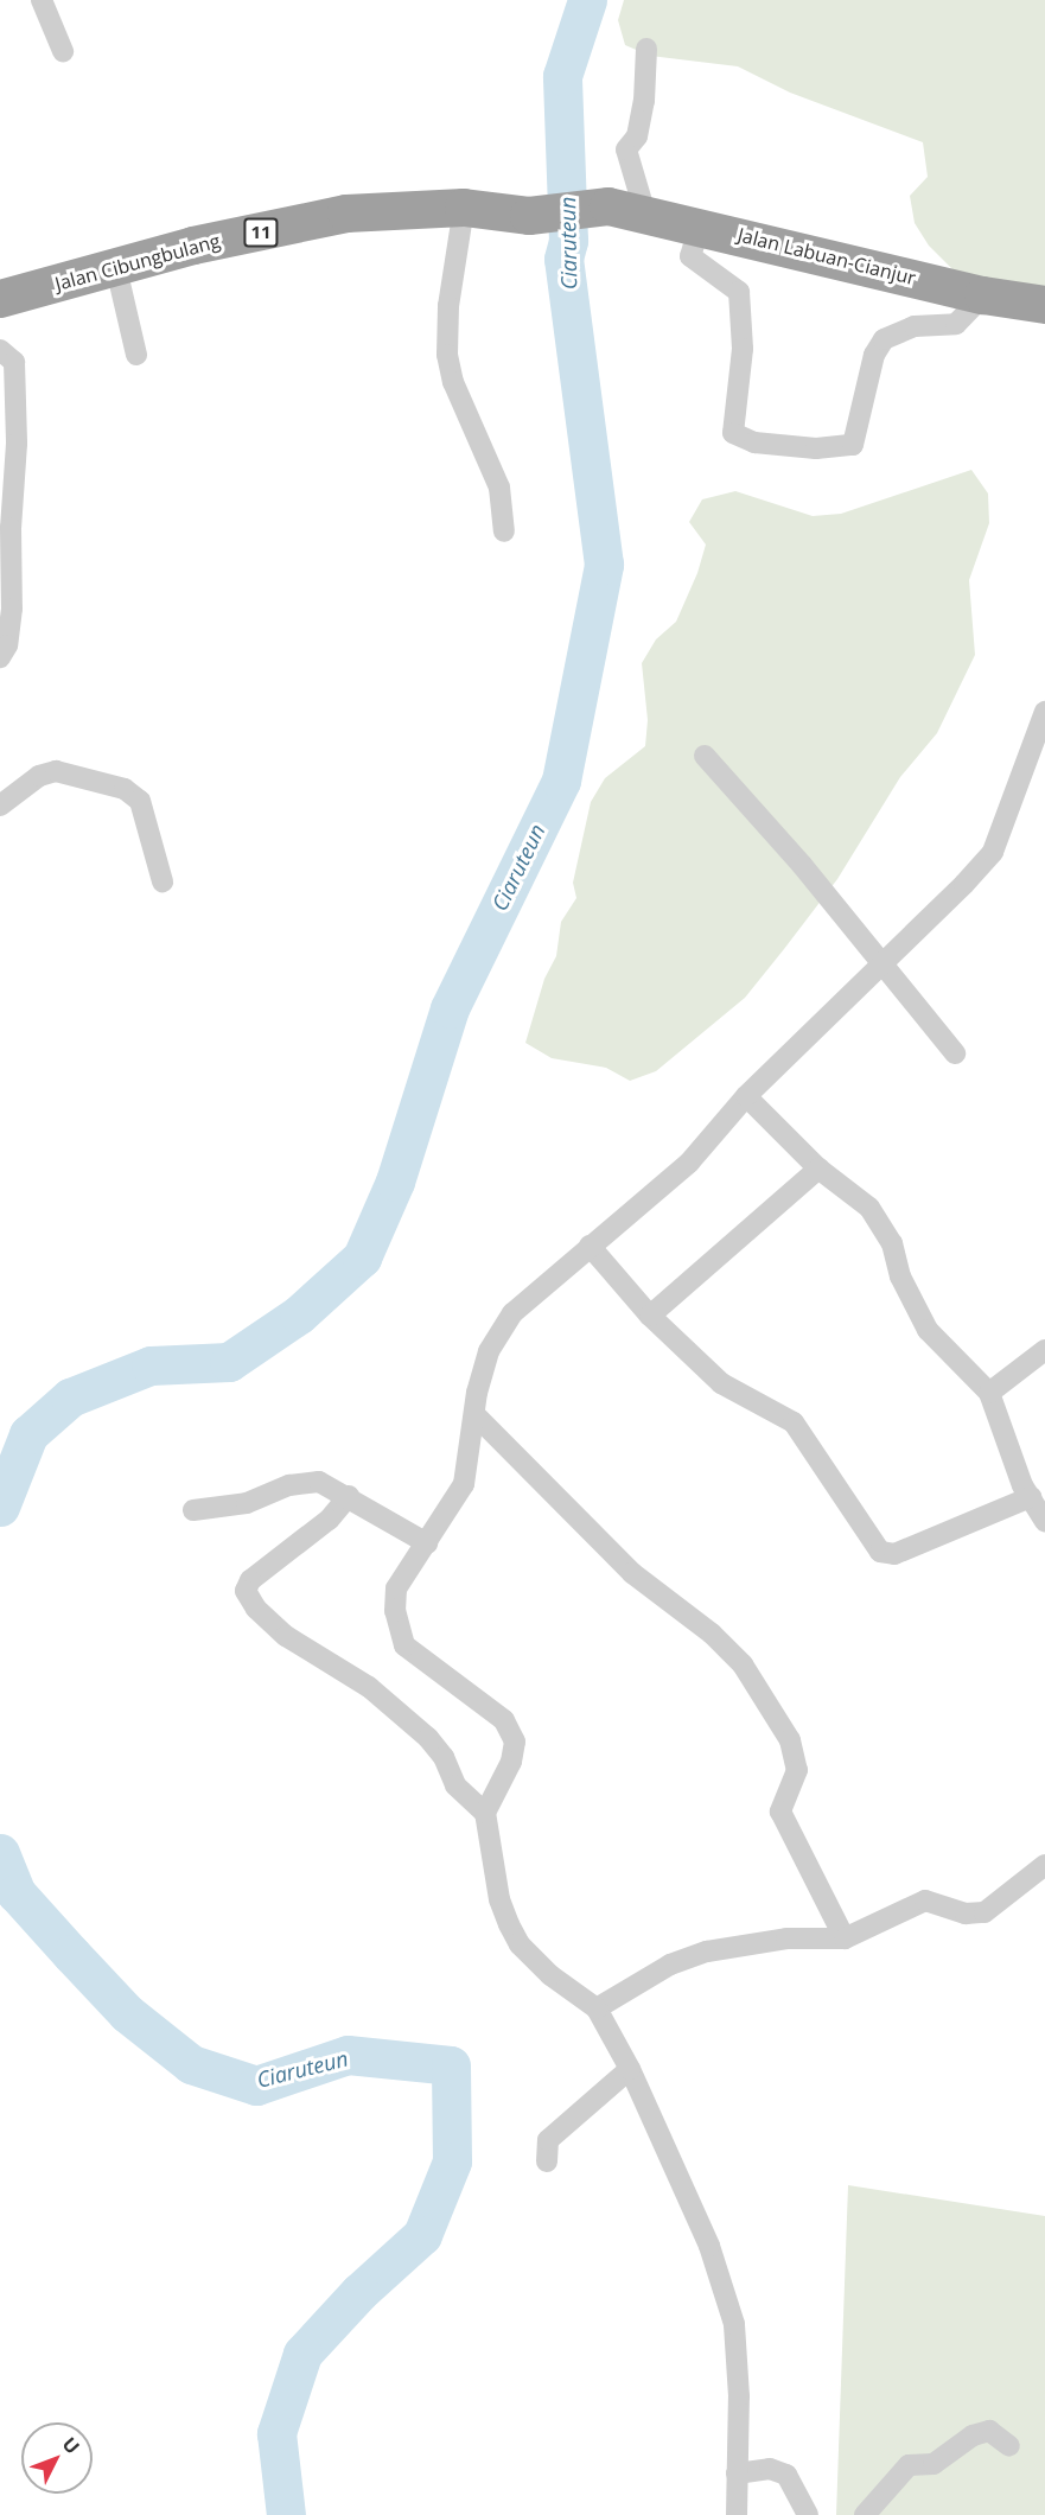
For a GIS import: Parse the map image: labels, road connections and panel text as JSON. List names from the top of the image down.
{
  "streets": {
    "highway": ["11", "Jalan Labuan-Cianjur", "Jalan Cibungbulang"]
  },
  "crossings": [
    ["Jalan Labuan-Cianjur", "Jalan Cibungbulang"]
  ],
  "water": ["Ciaruteun"],
  "north": "top right"
}
